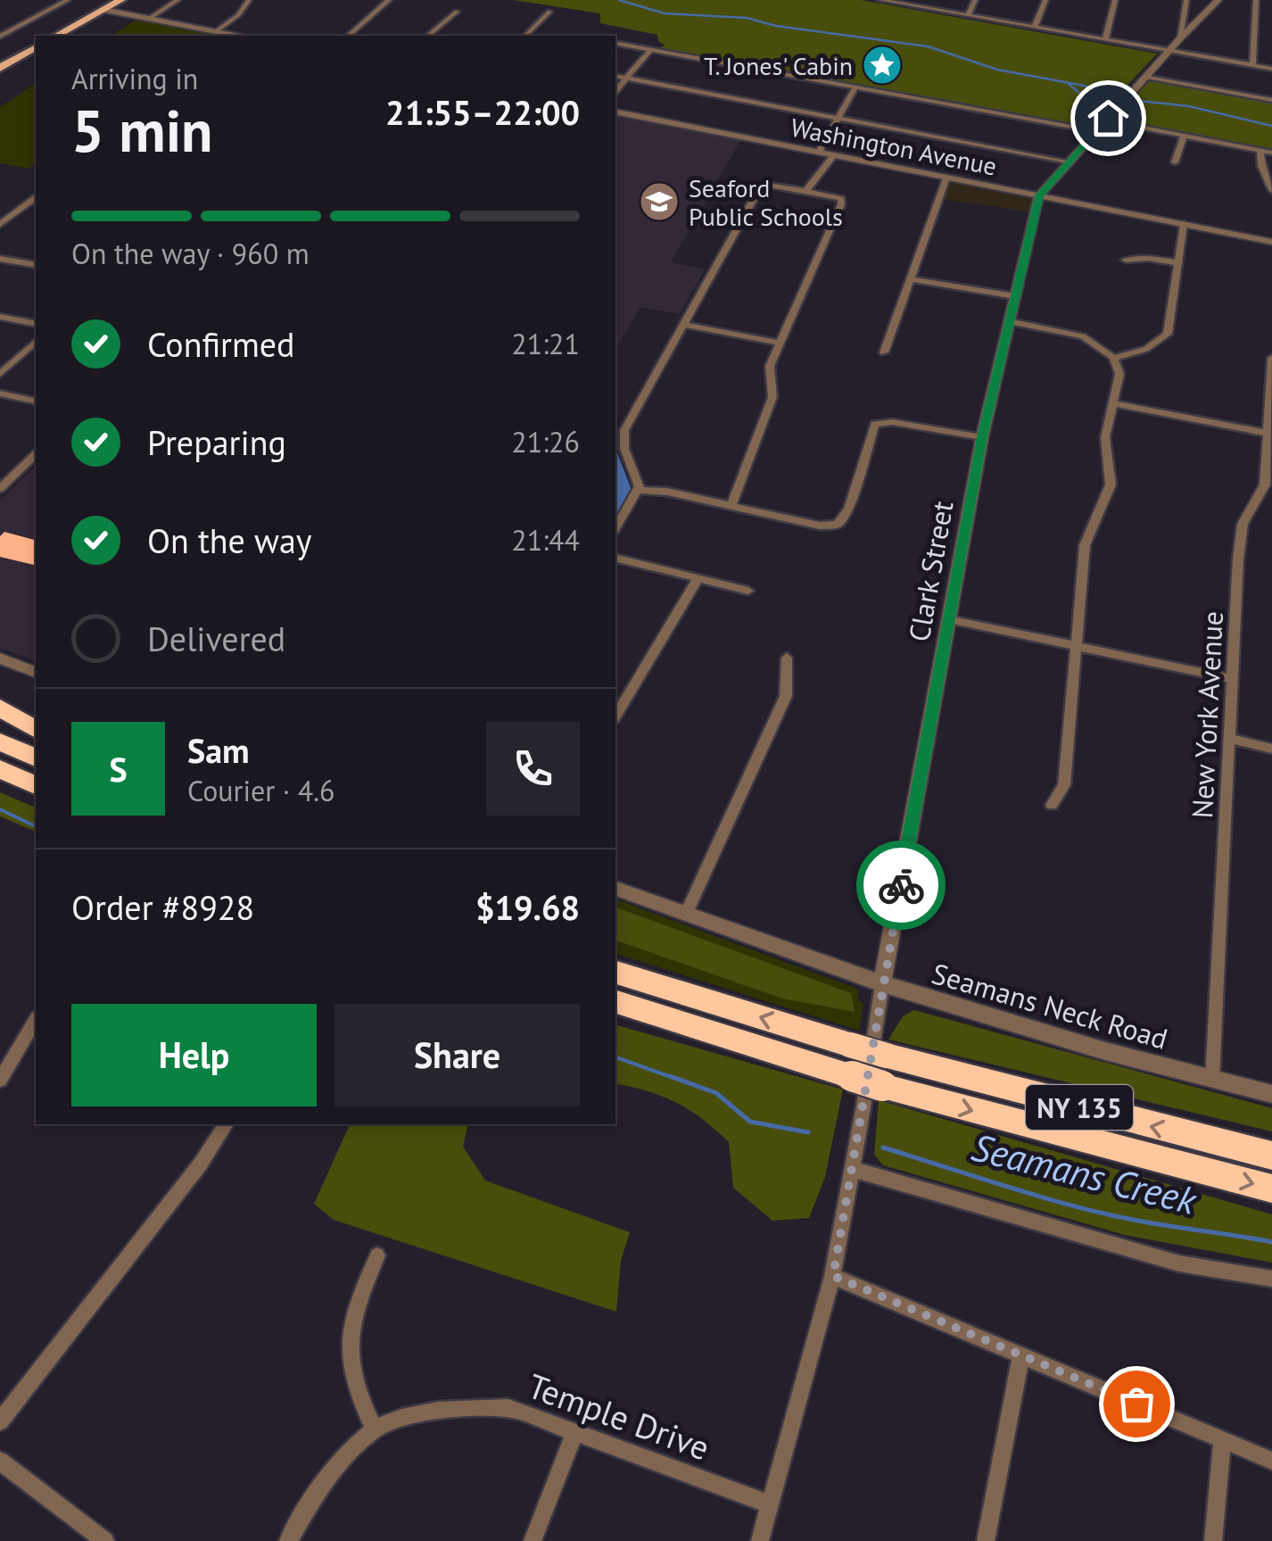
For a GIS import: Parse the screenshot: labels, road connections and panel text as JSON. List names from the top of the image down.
{
  "streets": {
    "highway": ["NY 135"],
    "street": [
      "Washington Avenue",
      "Clark Street",
      "New York Avenue",
      "Seamans Neck Road",
      "Temple Drive"
    ]
  },
  "crossings": [
    ["Washington Avenue", "Clark Street"],
    ["Clark Street", "Seamans Neck Road"],
    ["Clark Street", "NY 135"],
    ["Clark Street", "Temple Drive"],
    ["New York Avenue", "Seamans Neck Road"]
  ],
  "water": ["Seamans Creek"],
  "places": {
    "place": ["T. Jones' Cabin"],
    "school or university": ["Seaford Public Schools"]
  },
  "page": {
    "heading": ["5 min", "Arriving in", "21:55–22:00"],
    "panel": [
      "Sam",
      "Courier · 4.6",
      "Order #8928",
      "$19.68"
    ],
    "bar": "On the way · 960 m",
    "list": [
      ["Confirmed", "21:21"],
      ["Preparing", "21:26"],
      ["On the way", "21:44"],
      "Delivered"
    ],
    "round": "S",
    "buttons": ["Help", "Share"]
  }
}
